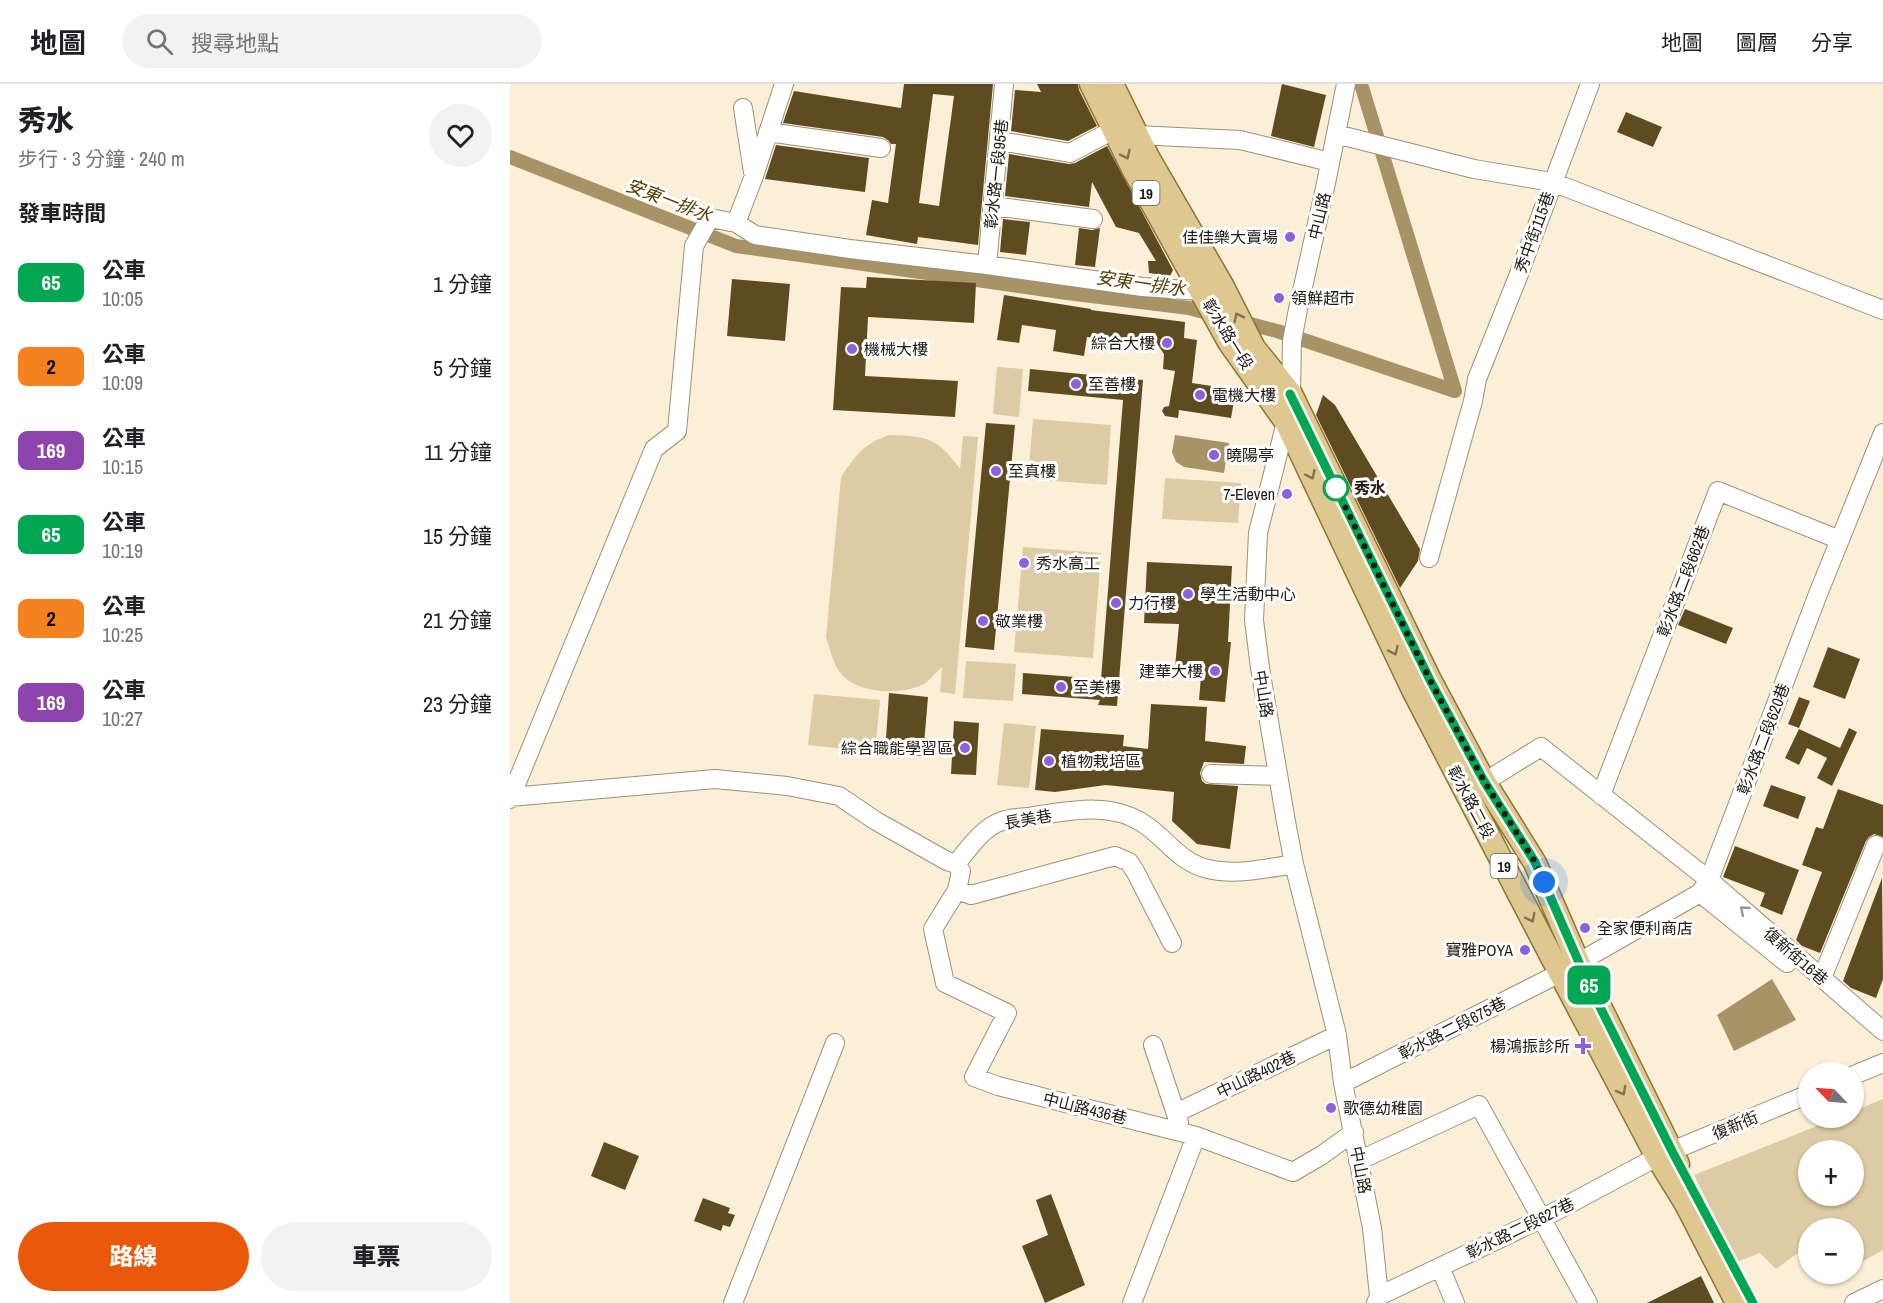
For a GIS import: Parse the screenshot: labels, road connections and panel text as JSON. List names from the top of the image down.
{
  "streets": {
    "main road": ["19", "彰水路一段", "彰水路二段"],
    "street": [
      "彰水路一段95巷",
      "中山路",
      "秀中街115巷",
      "彰水路二段662巷",
      "彰水路二段620巷",
      "長美巷",
      "復新街16巷",
      "彰水路二段675巷",
      "中山路402巷",
      "中山路436巷",
      "復新街",
      "彰水路二段627巷"
    ]
  },
  "crossings": [
    ["中山路", "彰水路一段"],
    ["中山路", "彰水路二段"],
    ["中山路", "長美巷"],
    ["中山路", "彰水路二段675巷"],
    ["中山路", "中山路402巷"],
    ["中山路", "中山路436巷"],
    ["中山路", "彰水路二段627巷"],
    ["彰水路一段", "彰水路二段"],
    ["彰水路二段662巷", "彰水路二段620巷"],
    ["彰水路二段620巷", "復新街16巷"],
    ["彰水路二段", "彰水路二段675巷"],
    ["彰水路二段", "復新街"],
    ["彰水路二段", "彰水路二段627巷"],
    ["復新街", "彰水路二段627巷"]
  ],
  "water": ["安東一排水"],
  "places": {
    "other": [
      "佳佳樂大賣場",
      "領鮮超市",
      "綜合大樓",
      "機械大樓",
      "至善樓",
      "電機大樓",
      "曉陽亭",
      "至真樓",
      "秀水",
      "7-Eleven",
      "秀水高工",
      "學生活動中心",
      "力行樓",
      "敬業樓",
      "建華大樓",
      "至美樓",
      "綜合職能學習區",
      "植物栽培區",
      "全家便利商店",
      "寶雅POYA",
      "歌德幼稚園"
    ],
    "health": ["楊鴻振診所"]
  },
  "lines": ["bus line 65"],
  "north": "top left",
  "page": {
    "header": "地圖",
    "search": "搜尋地點",
    "nav": ["地圖", "圖層", "分享"],
    "heading": [
      ["秀水", "步行 · 3 分鐘 · 240 m"],
      "發車時間"
    ],
    "on_map": "65",
    "list": [
      {
        "mark": "65",
        "name": "公車",
        "note": "10:05",
        "value": "1 分鐘"
      },
      {
        "mark": "2",
        "name": "公車",
        "note": "10:09",
        "value": "5 分鐘"
      },
      {
        "mark": "169",
        "name": "公車",
        "note": "10:15",
        "value": "11 分鐘"
      },
      {
        "mark": "65",
        "name": "公車",
        "note": "10:19",
        "value": "15 分鐘"
      },
      {
        "mark": "2",
        "name": "公車",
        "note": "10:25",
        "value": "21 分鐘"
      },
      {
        "mark": "169",
        "name": "公車",
        "note": "10:27",
        "value": "23 分鐘"
      }
    ],
    "map_buttons": ["+", "−"],
    "buttons": ["路線", "車票"]
  }
}
